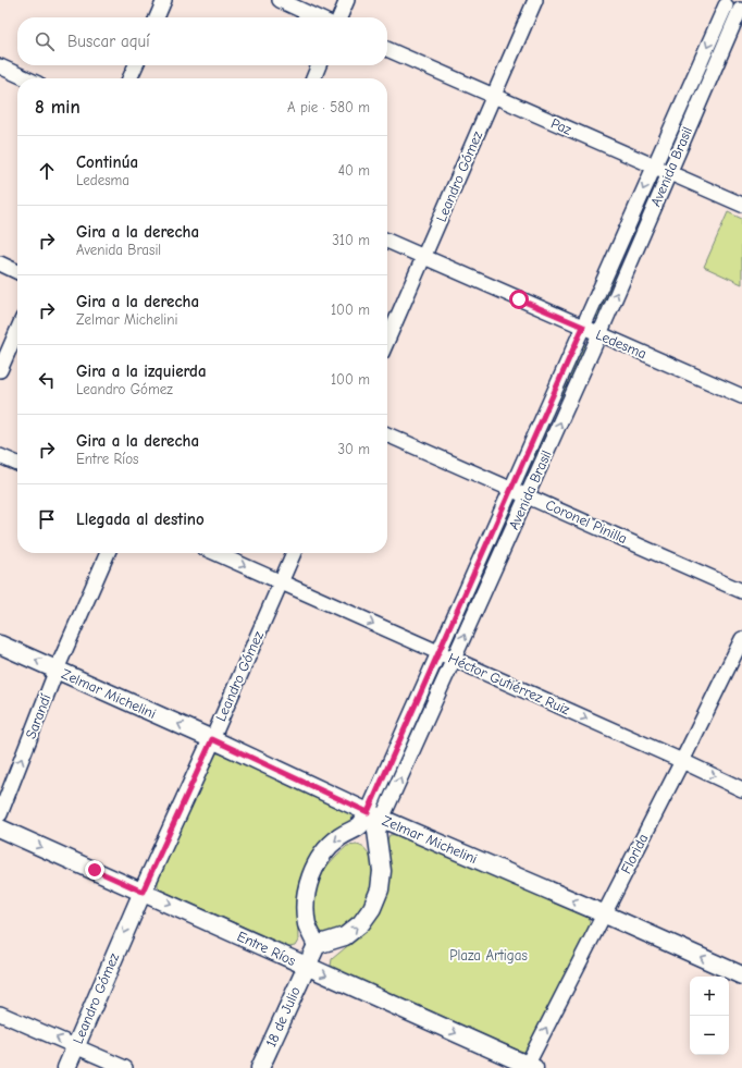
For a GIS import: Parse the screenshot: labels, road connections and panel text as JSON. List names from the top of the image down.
{
  "streets": {
    "street": [
      "Paz",
      "Avenida Brasil",
      "Leandro Gómez",
      "Ledesma",
      "Coronel Pinilla",
      "Héctor Gutiérrez Ruiz",
      "Zelmar Michelini",
      "Sarandí",
      "Florida",
      "Entre Ríos",
      "18 de Julio"
    ]
  },
  "crossings": [
    ["Paz", "Avenida Brasil"],
    ["Paz", "Leandro Gómez"],
    ["Avenida Brasil", "Ledesma"],
    ["Avenida Brasil", "Coronel Pinilla"],
    ["Avenida Brasil", "Héctor Gutiérrez Ruiz"],
    ["Avenida Brasil", "Zelmar Michelini"],
    ["Leandro Gómez", "Ledesma"],
    ["Leandro Gómez", "Héctor Gutiérrez Ruiz"],
    ["Leandro Gómez", "Zelmar Michelini"],
    ["Leandro Gómez", "Entre Ríos"],
    ["Héctor Gutiérrez Ruiz", "Florida"],
    ["Zelmar Michelini", "Sarandí"],
    ["Zelmar Michelini", "Florida"],
    ["Florida", "Entre Ríos"],
    ["Entre Ríos", "18 de Julio"]
  ],
  "one_way": [
    "Héctor Gutiérrez Ruiz",
    "Zelmar Michelini",
    "Sarandí",
    "Florida",
    "Entre Ríos"
  ],
  "parks": ["Plaza Artigas"],
  "page": {
    "search": "Buscar aquí",
    "heading": ["8 min", "A pie · 580 m"],
    "list": [
      ["Continúa", "Ledesma", "40 m"],
      ["Gira a la derecha", "Avenida Brasil", "310 m"],
      ["Gira a la derecha", "Zelmar Michelini", "100 m"],
      ["Gira a la izquierda", "Leandro Gómez", "100 m"],
      ["Gira a la derecha", "Entre Ríos", "30 m"],
      "Llegada al destino"
    ],
    "map_buttons": ["+", "−"]
  }
}
